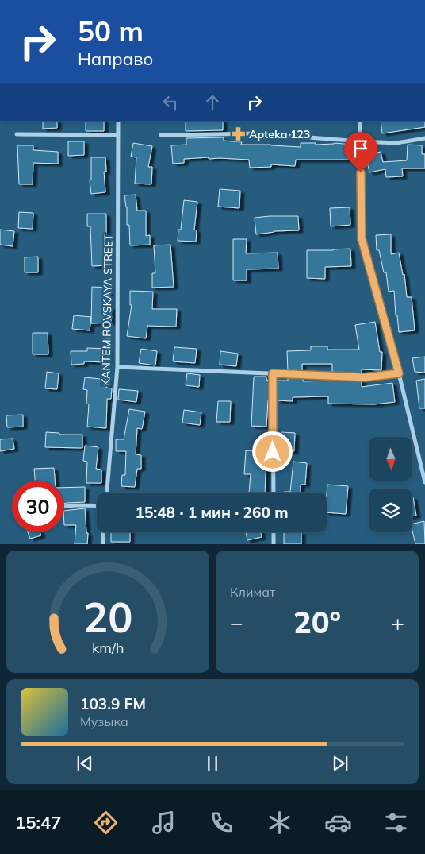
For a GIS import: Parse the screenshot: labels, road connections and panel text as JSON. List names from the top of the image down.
{
  "streets": {
    "street": ["KANTEMIROVSKAYA STREET"]
  },
  "places": {
    "pharmacy": ["Apteka 123"]
  },
  "north": "bottom",
  "page": {
    "turn": ["50 m", "Направо"],
    "limit": "30",
    "trip": "15:48 · 1 мин · 260 m",
    "tile": "Климат",
    "heat": ["−", "20°", "+"],
    "song": ["103.9 FM", "Музыка"],
    "tabs": "15:47",
    "gauge": ["20", "km/h"]
  }
}
